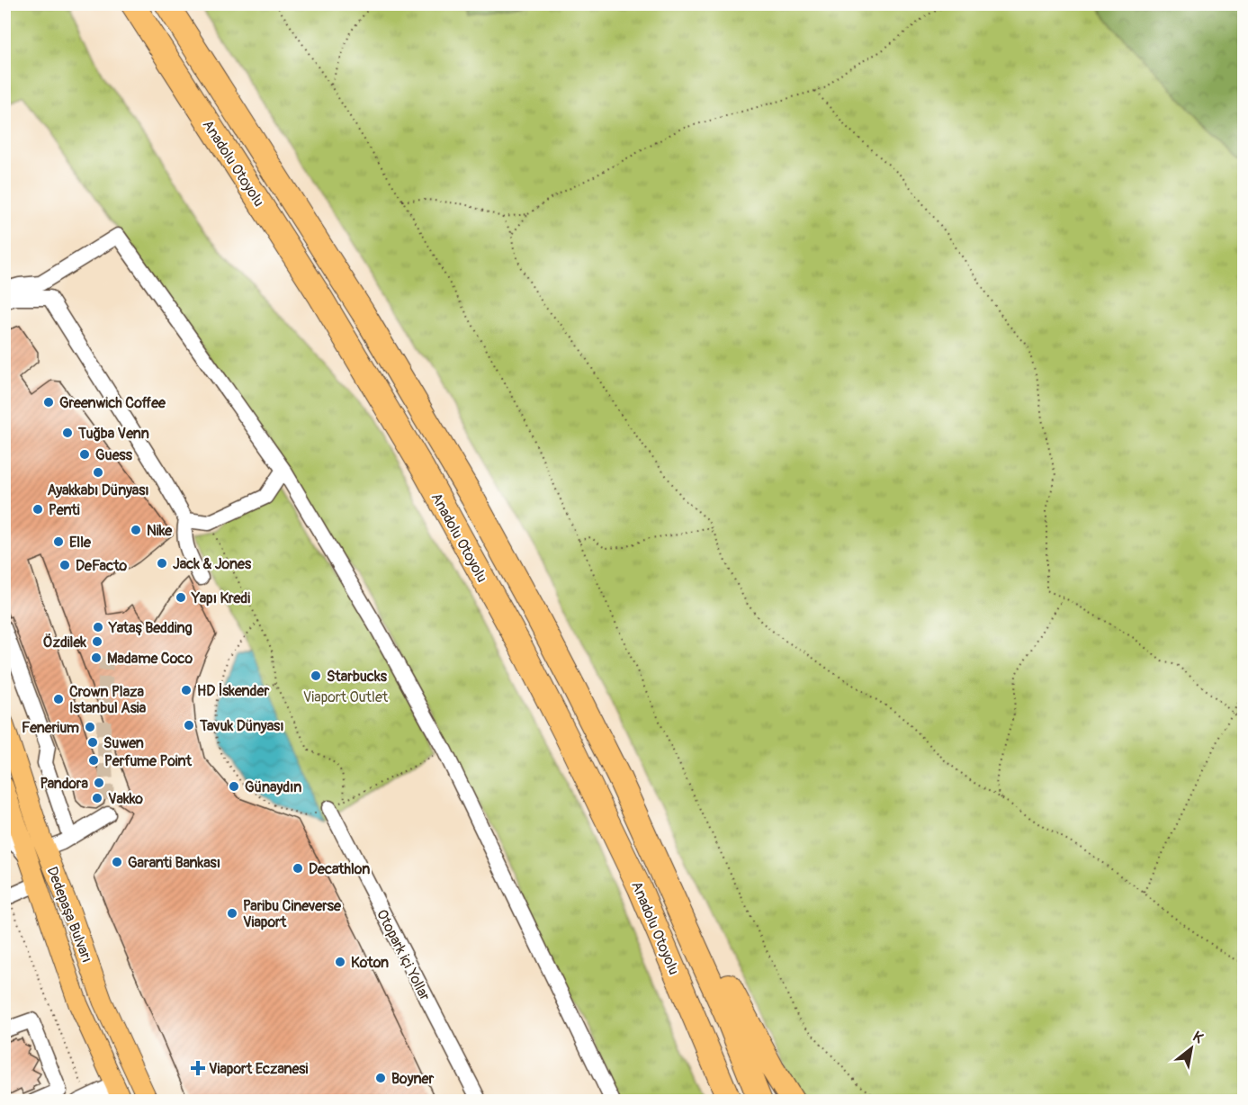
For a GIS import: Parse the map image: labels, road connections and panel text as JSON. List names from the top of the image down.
{
  "streets": {
    "highway": ["Anadolu Otoyolu"],
    "main road": ["Dedepaşa Bulvarı"],
    "street": ["Otopark içi Yollar"]
  },
  "parks": ["Viaport Outlet"],
  "places": {
    "other": [
      "Greenwich Coffee",
      "Tuğba Venn",
      "Guess",
      "Ayakkabı Dünyası",
      "Penti",
      "Nike",
      "Elle",
      "Jack & Jones",
      "DeFacto",
      "Yapı Kredi",
      "Yataş Bedding",
      "Özdilek",
      "Madame Coco",
      "Starbucks",
      "HD İskender",
      "Crown Plaza Istanbul Asia",
      "Tavuk Dünyası",
      "Fenerium",
      "Suwen",
      "Perfume Point",
      "Pandora",
      "Günaydın",
      "Vakko",
      "Garanti Bankası",
      "Decathlon",
      "Paribu Cineverse Viaport",
      "Koton",
      "Boyner"
    ],
    "health": ["Viaport Eczanesi"]
  },
  "north": "top right"
}
